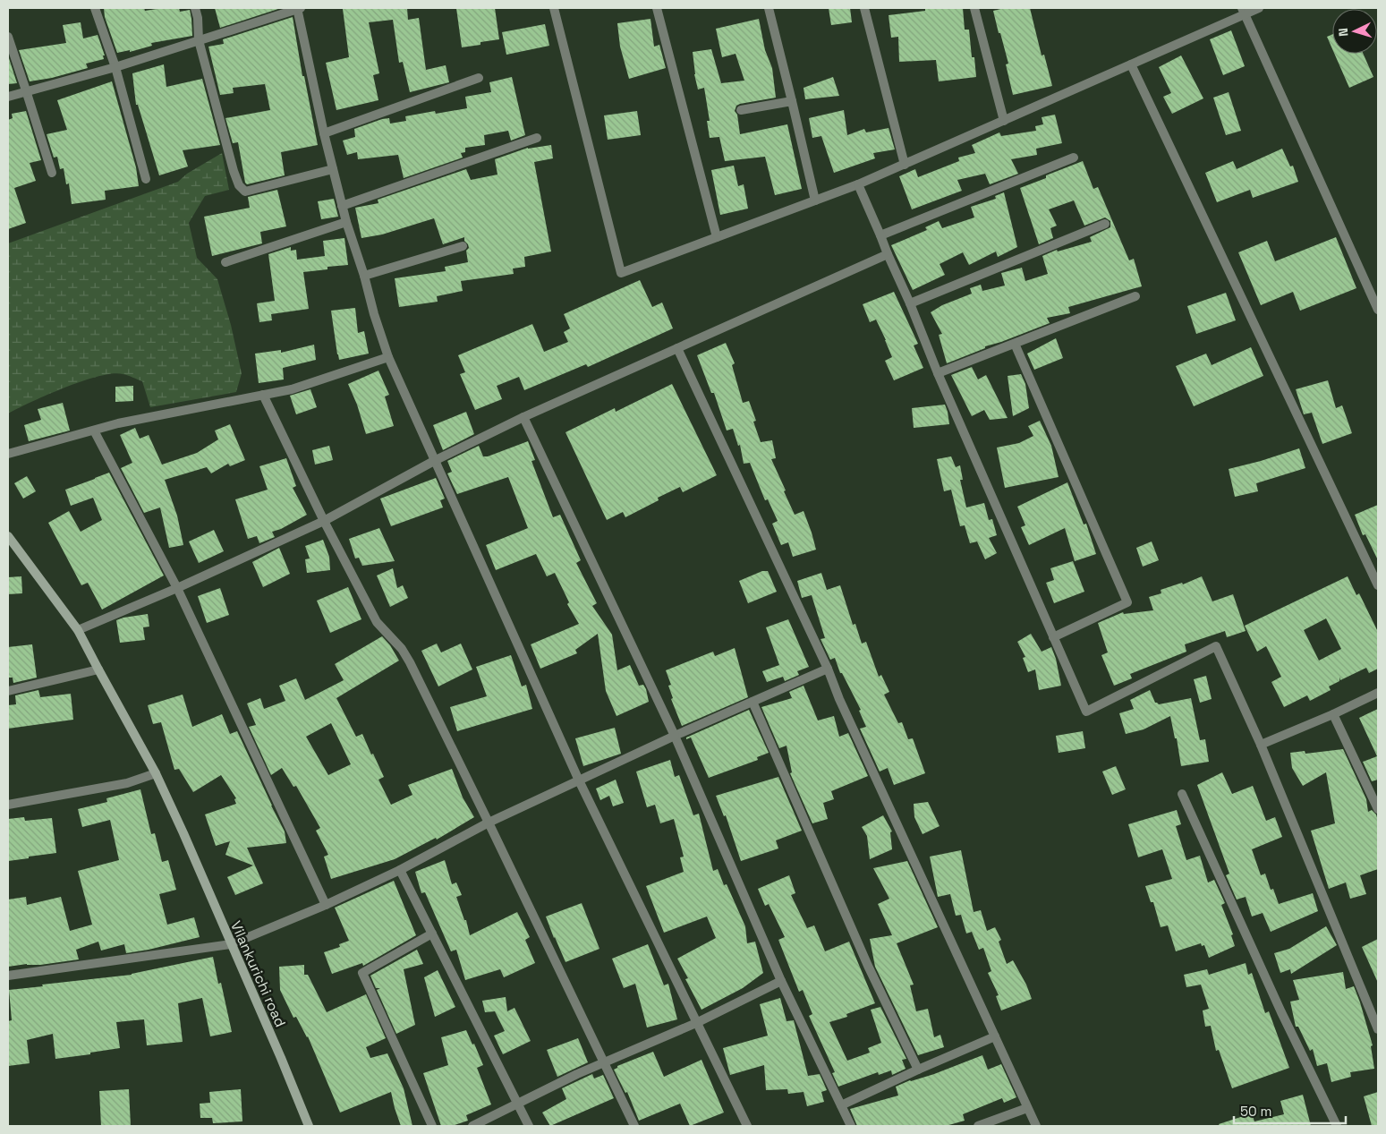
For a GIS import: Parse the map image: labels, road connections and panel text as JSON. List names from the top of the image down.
{
  "streets": {
    "main road": ["Vilankurichi road"]
  },
  "scale_bar": "50 m",
  "north": "left"
}
